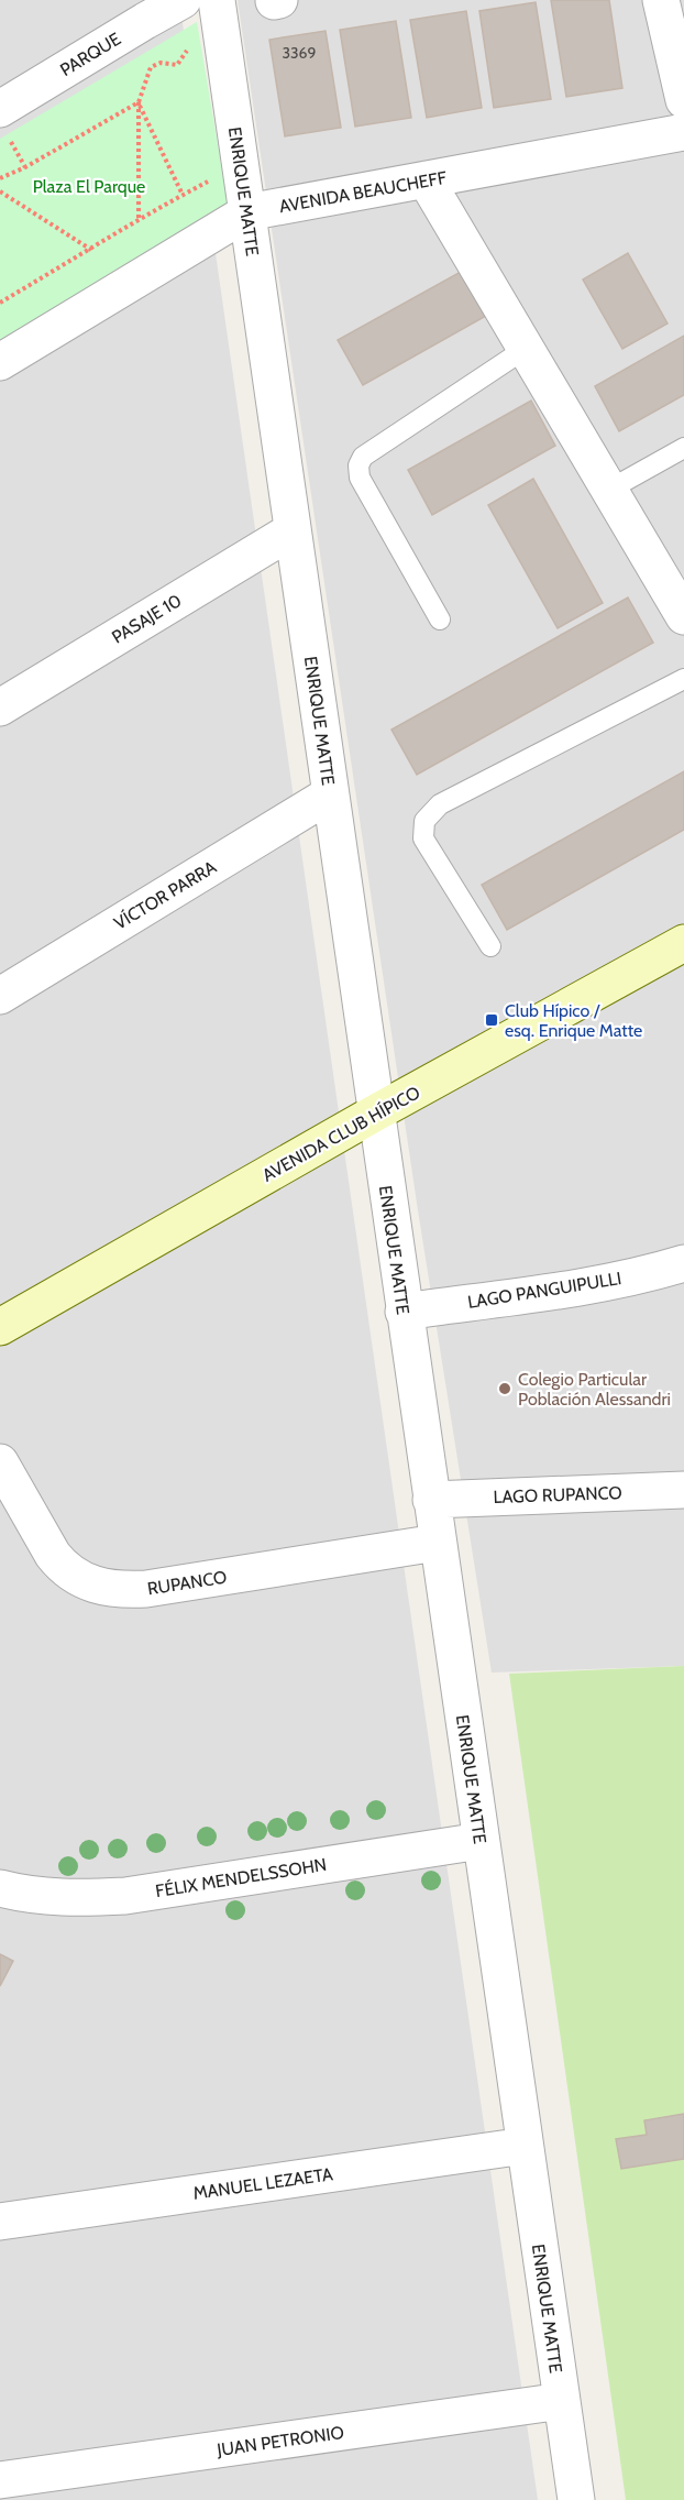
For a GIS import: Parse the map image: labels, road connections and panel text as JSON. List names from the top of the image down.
{
  "streets": {
    "main road": ["AVENIDA CLUB HÍPICO"],
    "street": [
      "PARQUE",
      "ENRIQUE MATTE",
      "AVENIDA BEAUCHEFF",
      "PASAJE 10",
      "VÍCTOR PARRA",
      "LAGO PANGUIPULLI",
      "LAGO RUPANCO",
      "RUPANCO",
      "FÉLIX MENDELSSOHN",
      "MANUEL LEZAETA",
      "JUAN PETRONIO"
    ]
  },
  "crossings": [
    ["ENRIQUE MATTE", "AVENIDA BEAUCHEFF"],
    ["ENRIQUE MATTE", "PASAJE 10"],
    ["ENRIQUE MATTE", "VÍCTOR PARRA"],
    ["ENRIQUE MATTE", "AVENIDA CLUB HÍPICO"],
    ["ENRIQUE MATTE", "LAGO PANGUIPULLI"],
    ["ENRIQUE MATTE", "LAGO RUPANCO"],
    ["ENRIQUE MATTE", "RUPANCO"],
    ["ENRIQUE MATTE", "FÉLIX MENDELSSOHN"],
    ["ENRIQUE MATTE", "MANUEL LEZAETA"],
    ["ENRIQUE MATTE", "JUAN PETRONIO"]
  ],
  "parks": ["Plaza El Parque"],
  "places": {
    "transit": ["Club Hípico / esq. Enrique Matte"],
    "other": ["Colegio Particular Población Alessandri"]
  },
  "house_numbers": ["3369"]
}
